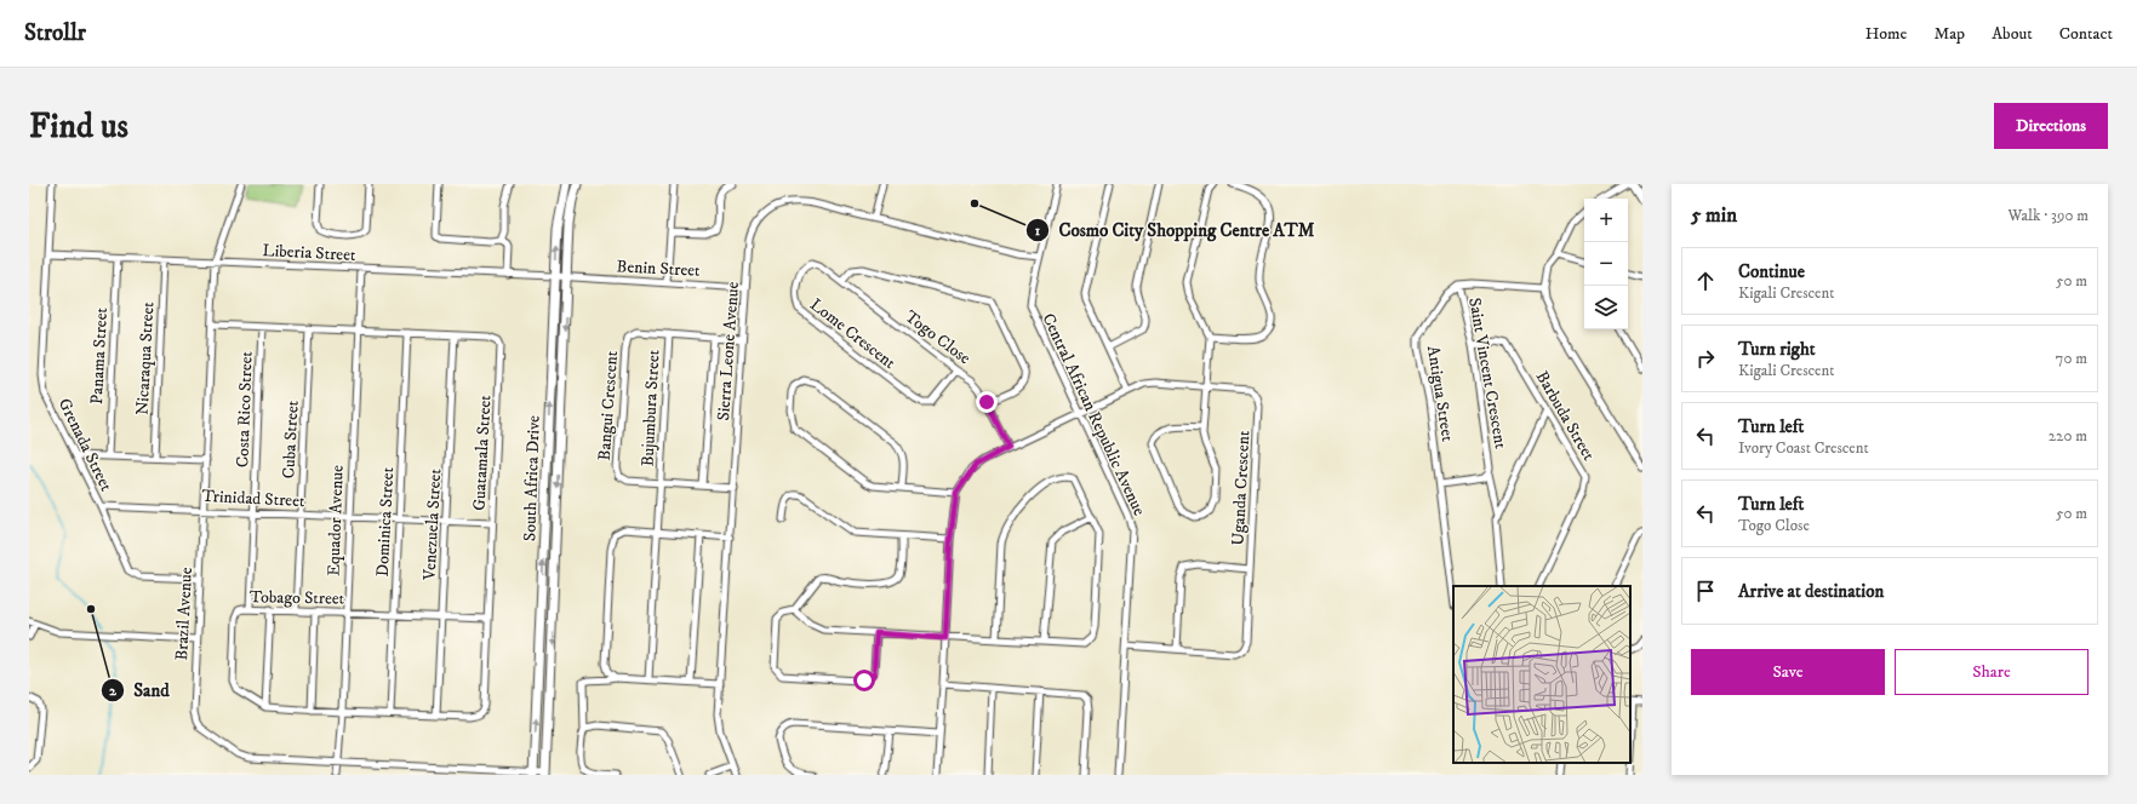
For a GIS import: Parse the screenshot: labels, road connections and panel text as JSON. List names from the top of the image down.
{
  "streets": {
    "street": [
      "Liberia Street",
      "Benin Street",
      "Lome Crescent",
      "Togo Close",
      "Sierra Leone Avenue",
      "Panama Street",
      "Nicaraqua Street",
      "Saint Vincent Crescent",
      "Antigua Street",
      "Bangui Crescent",
      "Bujumbura Street",
      "Costa Rico Street",
      "Central African Republic Avenue",
      "Barbuda Street",
      "Cuba Street",
      "Grenada Street",
      "Guatamala Street",
      "South Africa Drive",
      "Uganda Crescent",
      "Trinidad Street",
      "Equador Avenue",
      "Dominica Street",
      "Venezuela Street",
      "Tobago Street",
      "Brazil Avenue"
    ]
  },
  "crossings": [
    ["Liberia Street", "Benin Street"],
    ["Liberia Street", "Panama Street"],
    ["Liberia Street", "Nicaraqua Street"],
    ["Liberia Street", "Grenada Street"],
    ["Liberia Street", "South Africa Drive"],
    ["Liberia Street", "Equador Avenue"],
    ["Liberia Street", "Brazil Avenue"],
    ["Benin Street", "Sierra Leone Avenue"],
    ["Benin Street", "South Africa Drive"],
    ["Lome Crescent", "Togo Close"],
    ["Togo Close", "Uganda Crescent"],
    ["Sierra Leone Avenue", "Bangui Crescent"],
    ["Sierra Leone Avenue", "Central African Republic Avenue"],
    ["Saint Vincent Crescent", "Antigua Street"],
    ["Saint Vincent Crescent", "Barbuda Street"],
    ["Bangui Crescent", "Bujumbura Street"],
    ["Costa Rico Street", "Guatamala Street"],
    ["Costa Rico Street", "Trinidad Street"],
    ["Costa Rico Street", "Tobago Street"],
    ["Central African Republic Avenue", "Uganda Crescent"],
    ["Cuba Street", "Guatamala Street"],
    ["Cuba Street", "Trinidad Street"],
    ["Cuba Street", "Tobago Street"],
    ["Grenada Street", "Trinidad Street"],
    ["Grenada Street", "Brazil Avenue"],
    ["Guatamala Street", "Trinidad Street"],
    ["Guatamala Street", "Equador Avenue"],
    ["Guatamala Street", "Dominica Street"],
    ["Guatamala Street", "Venezuela Street"],
    ["Guatamala Street", "Tobago Street"],
    ["Guatamala Street", "Brazil Avenue"],
    ["South Africa Drive", "Brazil Avenue"],
    ["Trinidad Street", "Equador Avenue"],
    ["Trinidad Street", "Dominica Street"],
    ["Trinidad Street", "Venezuela Street"],
    ["Trinidad Street", "Brazil Avenue"],
    ["Equador Avenue", "Tobago Street"],
    ["Equador Avenue", "Brazil Avenue"],
    ["Dominica Street", "Tobago Street"],
    ["Venezuela Street", "Tobago Street"]
  ],
  "places": ["Cosmo City Shopping Centre ATM", "Sand"],
  "page": {
    "header": "Strollr",
    "nav": [
      "Home",
      "Map",
      "About",
      "Contact"
    ],
    "buttons": [
      "Directions",
      ["Save", "Share"]
    ],
    "title": "Find us",
    "heading": ["5 min", "Walk · 390 m"],
    "map_buttons": ["+", "−"],
    "list": [
      ["Continue", "Kigali Crescent", "50 m"],
      ["Turn right", "Kigali Crescent", "70 m"],
      ["Turn left", "Ivory Coast Crescent", "220 m"],
      ["Turn left", "Togo Close", "50 m"],
      "Arrive at destination"
    ]
  }
}
